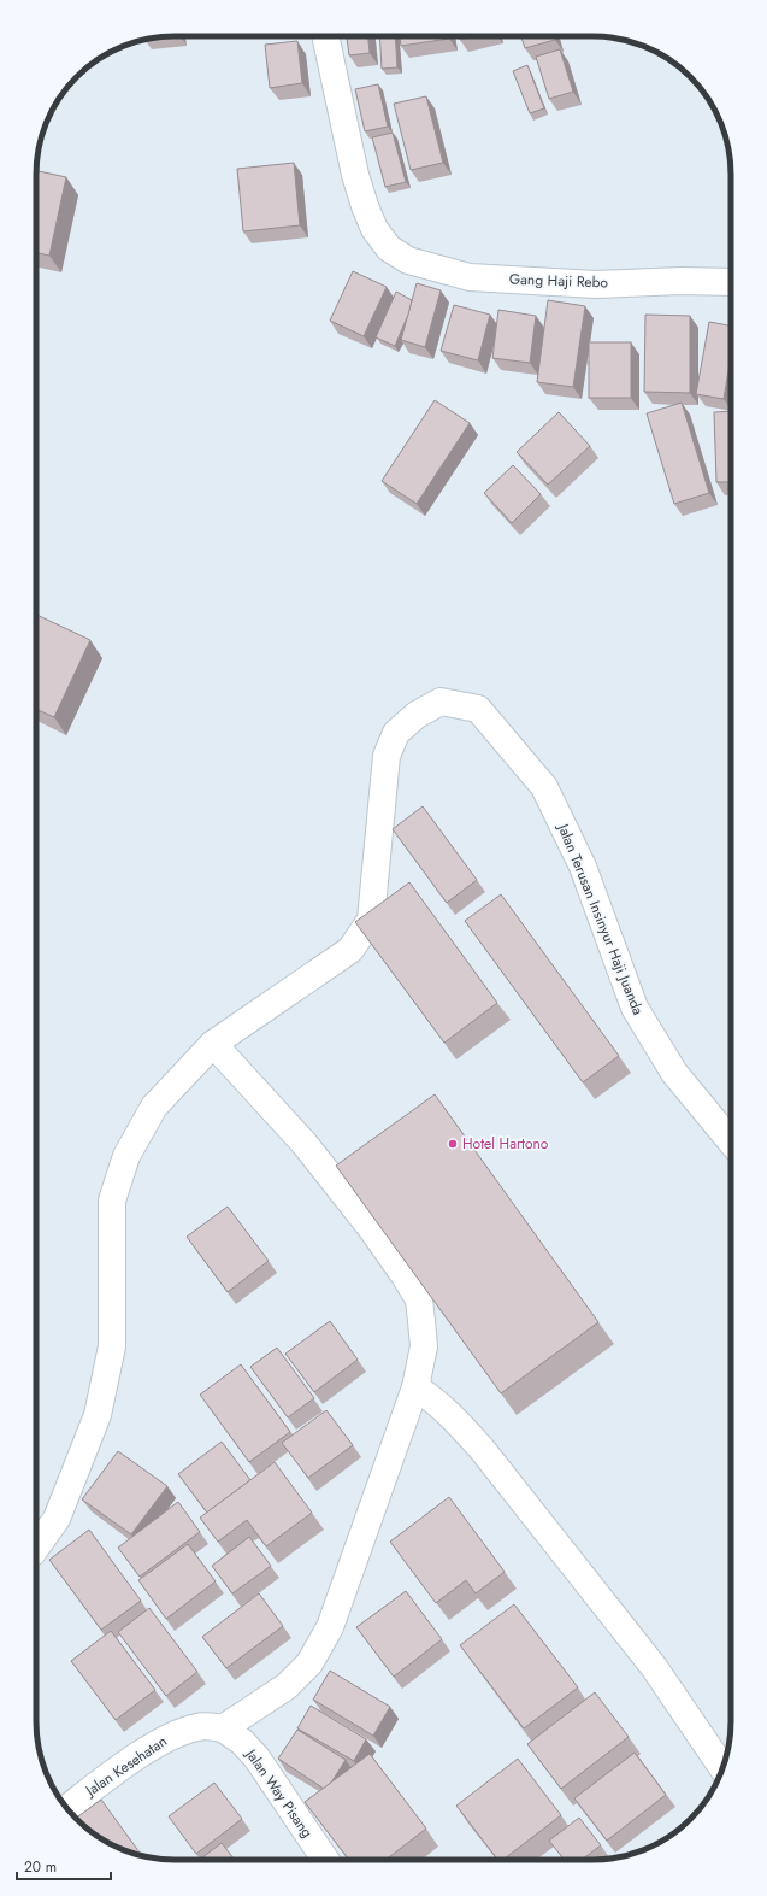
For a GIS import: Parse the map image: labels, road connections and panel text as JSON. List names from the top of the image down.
{
  "streets": {
    "street": [
      "Gang Haji Rebo",
      "Jalan Terusan Insinyur Haji Juanda",
      "Jalan Kesehatan",
      "Jalan Way Pisang"
    ]
  },
  "crossings": [
    ["Jalan Kesehatan", "Jalan Way Pisang"]
  ],
  "places": ["Hotel Hartono"],
  "scale_bar": "20 m"
}
